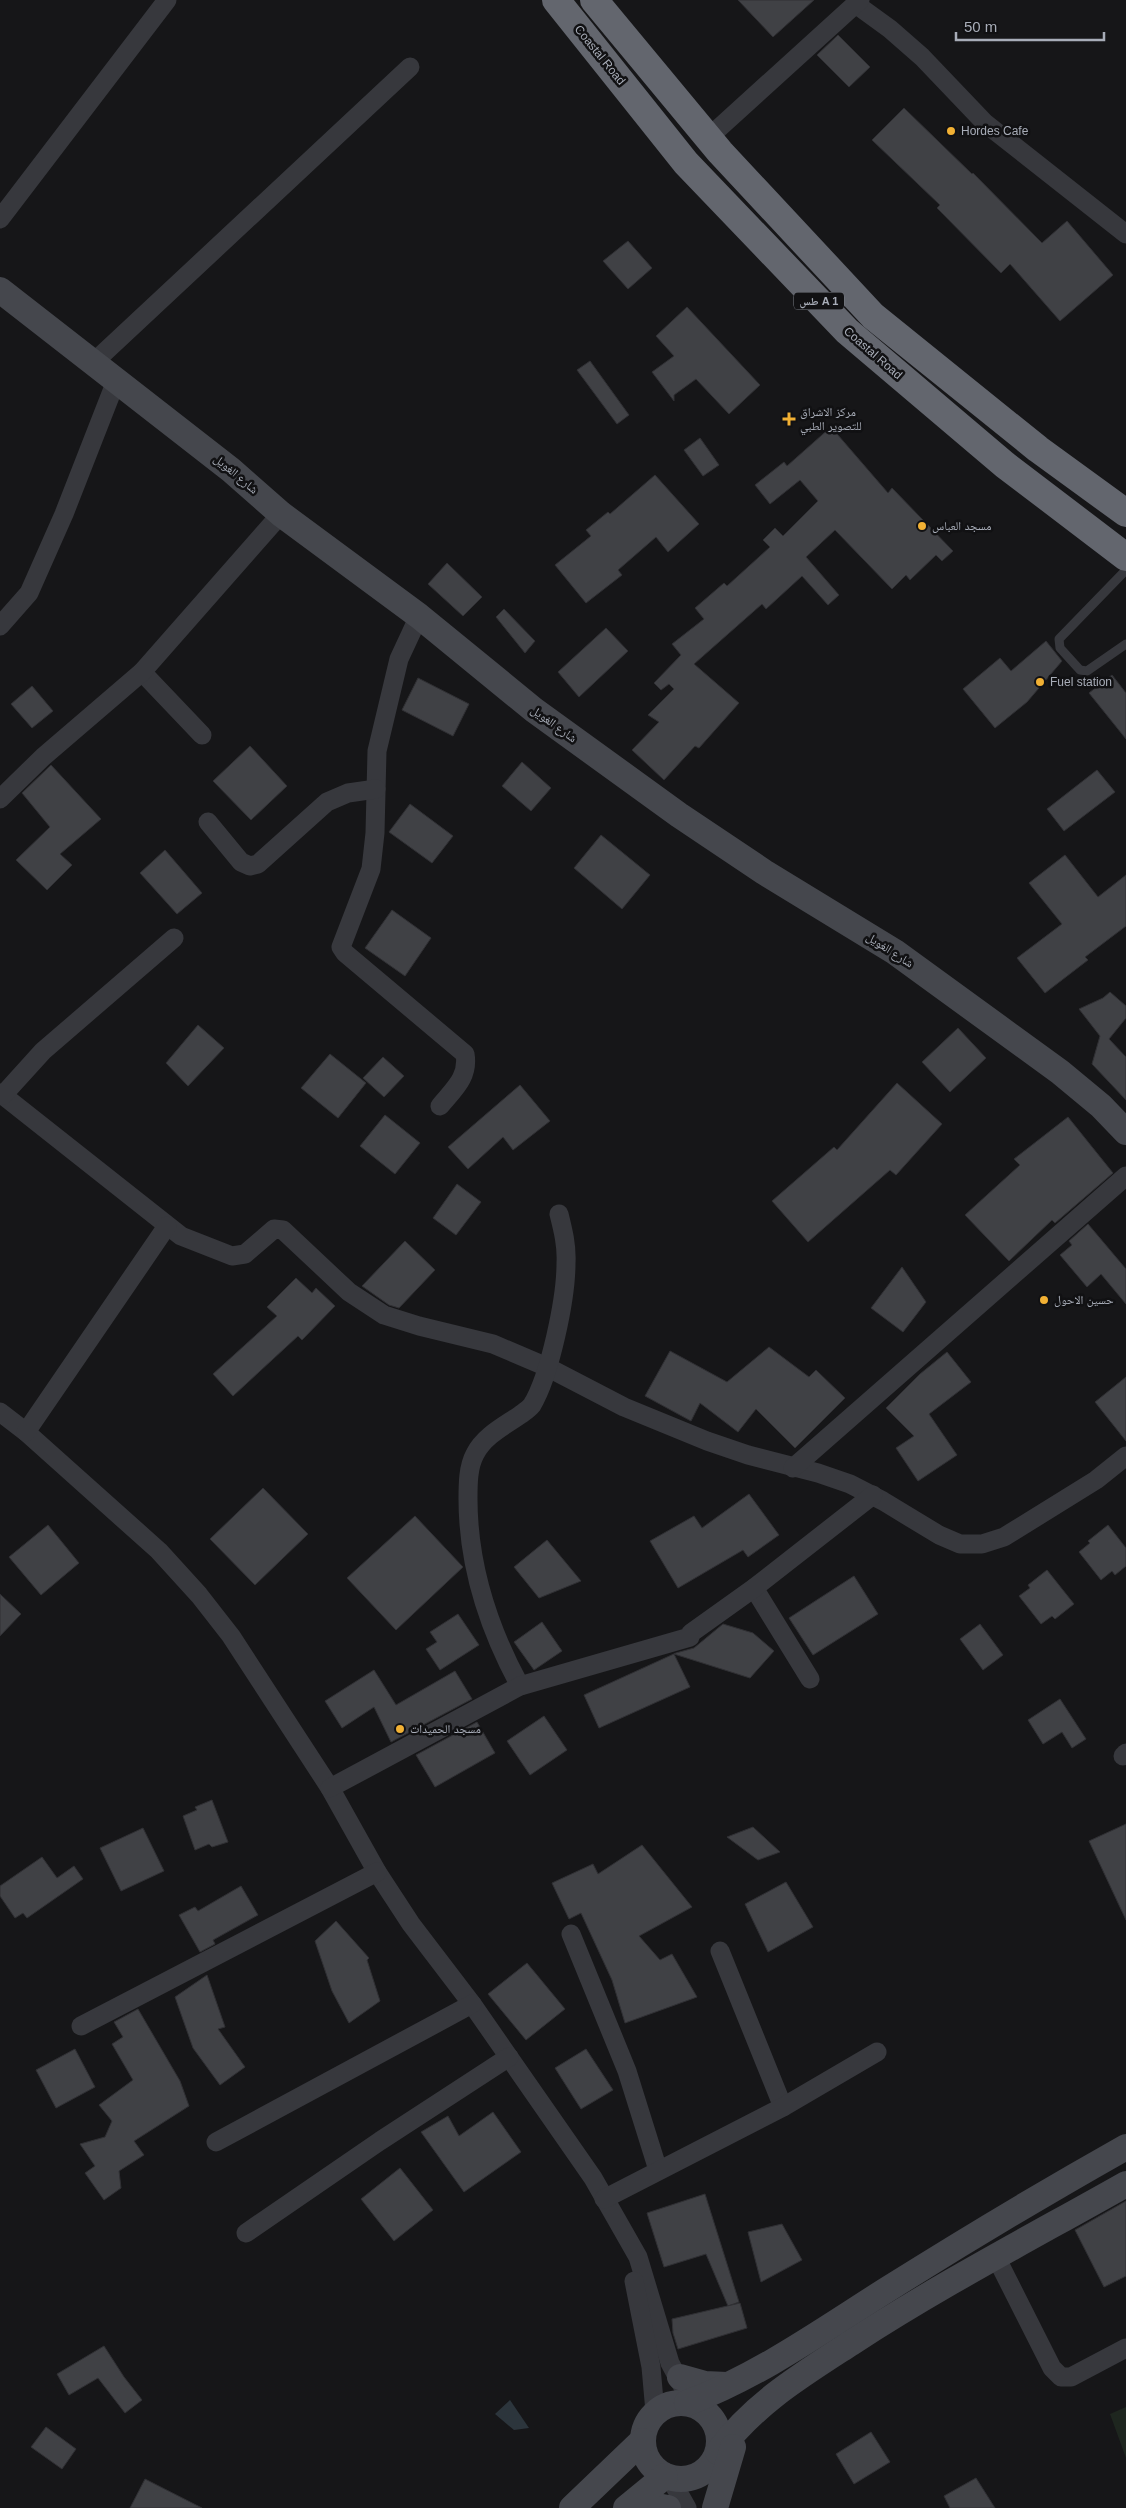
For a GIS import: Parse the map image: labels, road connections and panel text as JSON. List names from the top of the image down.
{
  "streets": {
    "highway": ["Coastal Road", "طس A 1"],
    "street": ["شارع الغويل"]
  },
  "places": {
    "other": [
      "Hordes Cafe",
      "مسجد العباس",
      "Fuel station",
      "حسين الاحول",
      "مسجد الحميدات"
    ],
    "health": ["مركز الاشراق للتصوير الطبي"]
  },
  "scale_bar": "50 m"
}
